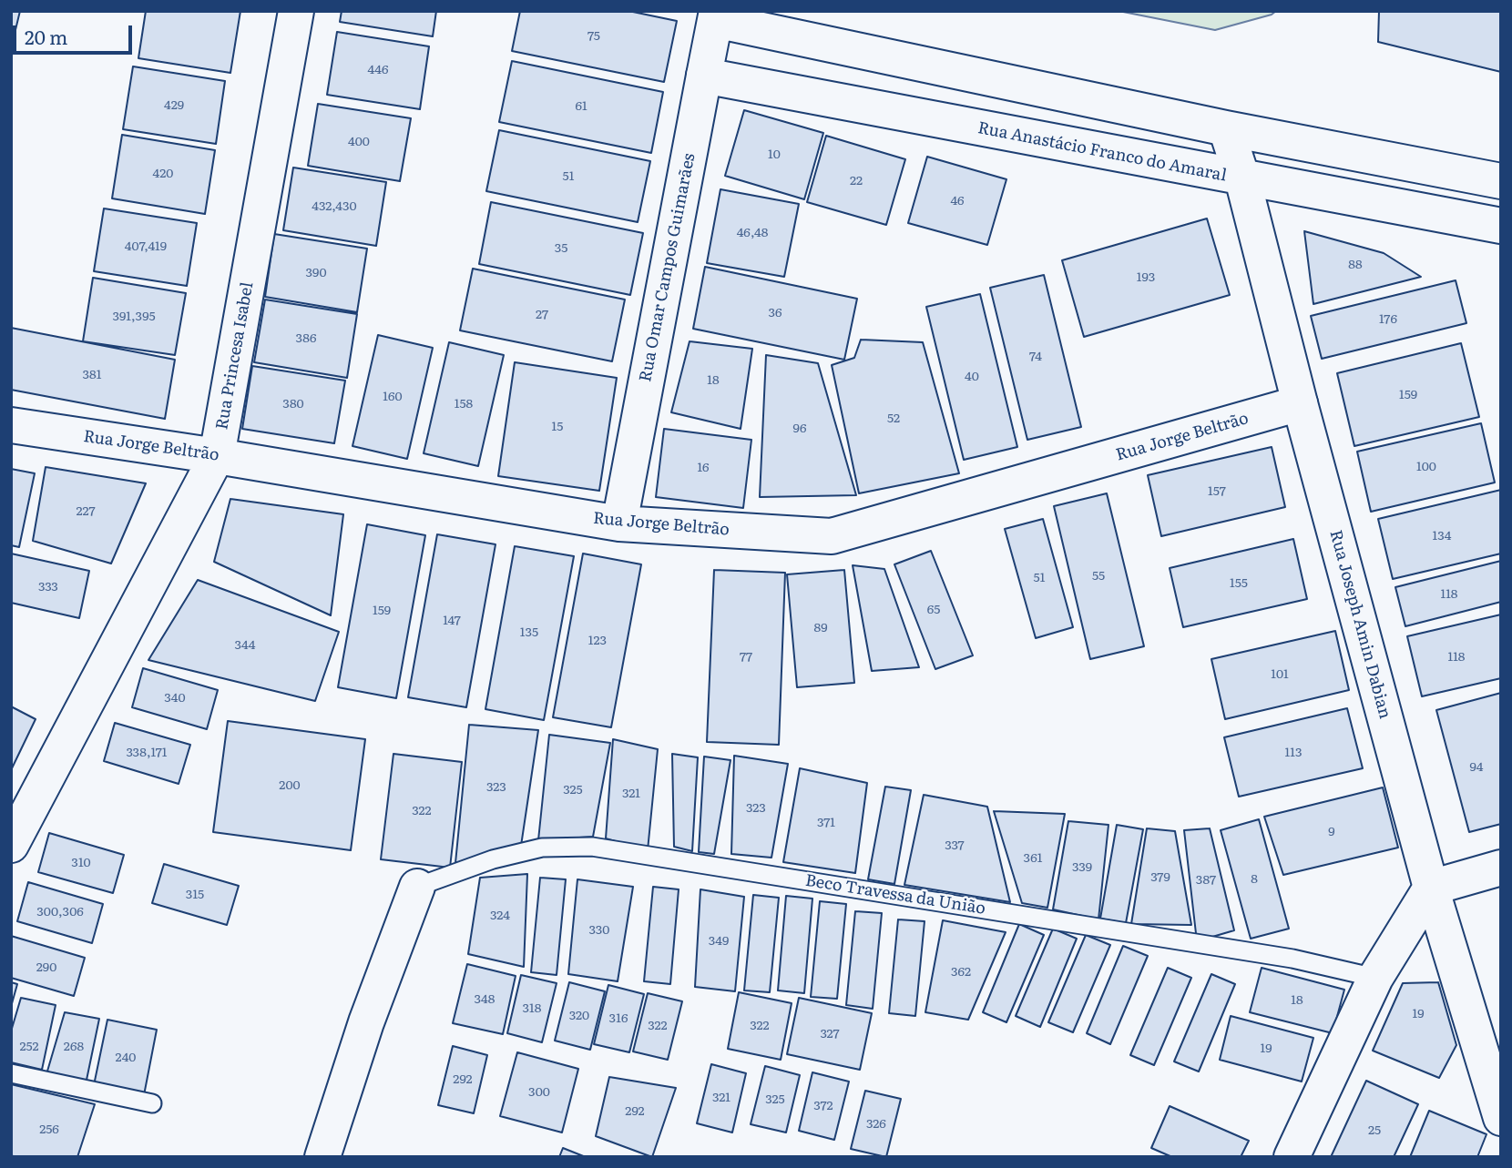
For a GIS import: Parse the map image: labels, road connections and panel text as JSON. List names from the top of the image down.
{
  "streets": {
    "street": [
      "Rua Anastácio Franco do Amaral",
      "Rua Omar Campos Guimarães",
      "Rua Princesa Isabel",
      "Rua Jorge Beltrão",
      "Rua Joseph Amin Dabian"
    ],
    "lane": ["Beco Travessa da União"]
  },
  "crossings": [
    ["Rua Anastácio Franco do Amaral", "Rua Omar Campos Guimarães"],
    ["Rua Anastácio Franco do Amaral", "Rua Joseph Amin Dabian"],
    ["Rua Omar Campos Guimarães", "Rua Jorge Beltrão"],
    ["Rua Princesa Isabel", "Rua Jorge Beltrão"],
    ["Rua Jorge Beltrão", "Rua Joseph Amin Dabian"]
  ],
  "house_numbers": [
    "75",
    "446",
    "429",
    "61",
    "400",
    "10",
    "420",
    "51",
    "22",
    "46",
    "432,430",
    "46,48",
    "407,419",
    "35",
    "88",
    "390",
    "193",
    "36",
    "27",
    "391,395",
    "176",
    "386",
    "74",
    "381",
    "40",
    "18",
    "159",
    "160",
    "380",
    "158",
    "52",
    "15",
    "96",
    "100",
    "16",
    "157",
    "227",
    "134",
    "55",
    "51",
    "155",
    "333",
    "118",
    "65",
    "159",
    "147",
    "89",
    "135",
    "123",
    "344",
    "77",
    "118",
    "101",
    "340",
    "338,171",
    "113",
    "94",
    "200",
    "323",
    "325",
    "321",
    "323",
    "322",
    "371",
    "9",
    "337",
    "361",
    "310",
    "339",
    "379",
    "8",
    "387",
    "315",
    "300,306",
    "324",
    "330",
    "349",
    "290",
    "362",
    "348",
    "18",
    "318",
    "19",
    "320",
    "316",
    "322",
    "322",
    "327",
    "252",
    "268",
    "19",
    "240",
    "292",
    "300",
    "321",
    "325",
    "372",
    "292",
    "326",
    "256",
    "25"
  ],
  "scale_bar": "20 m"
}
